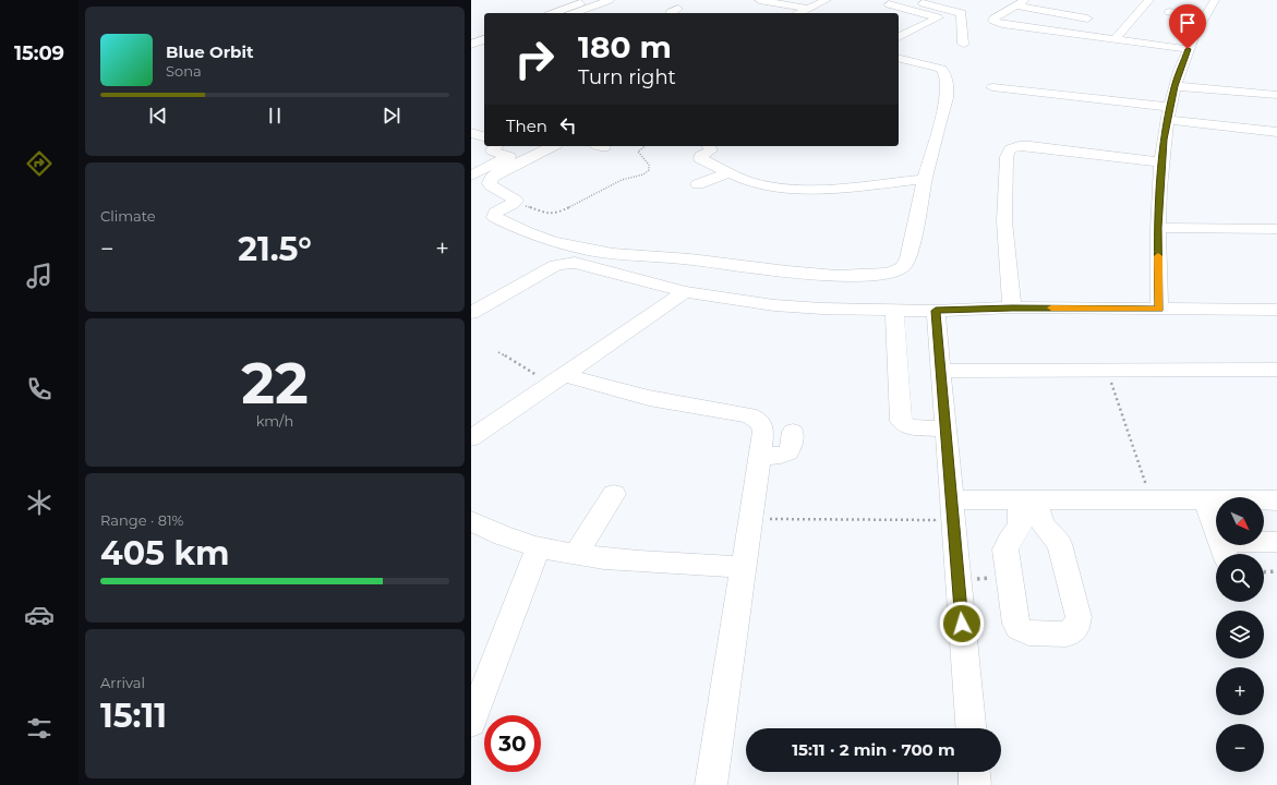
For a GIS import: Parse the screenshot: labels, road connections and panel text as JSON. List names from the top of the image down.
{
  "north": "bottom right",
  "page": {
    "tabs": "15:09",
    "turn": ["180 m", "Turn right"],
    "song": ["Blue Orbit", "Sona"],
    "then": "Then",
    "tile": [
      "Climate",
      ["22", "km/h"],
      ["Range · 81%", "405 km"],
      ["Arrival", "15:11"]
    ],
    "heat": ["−", "21.5°", "+"],
    "map_buttons": ["+", "−"],
    "limit": "30",
    "trip": "15:11 · 2 min · 700 m"
  }
}
